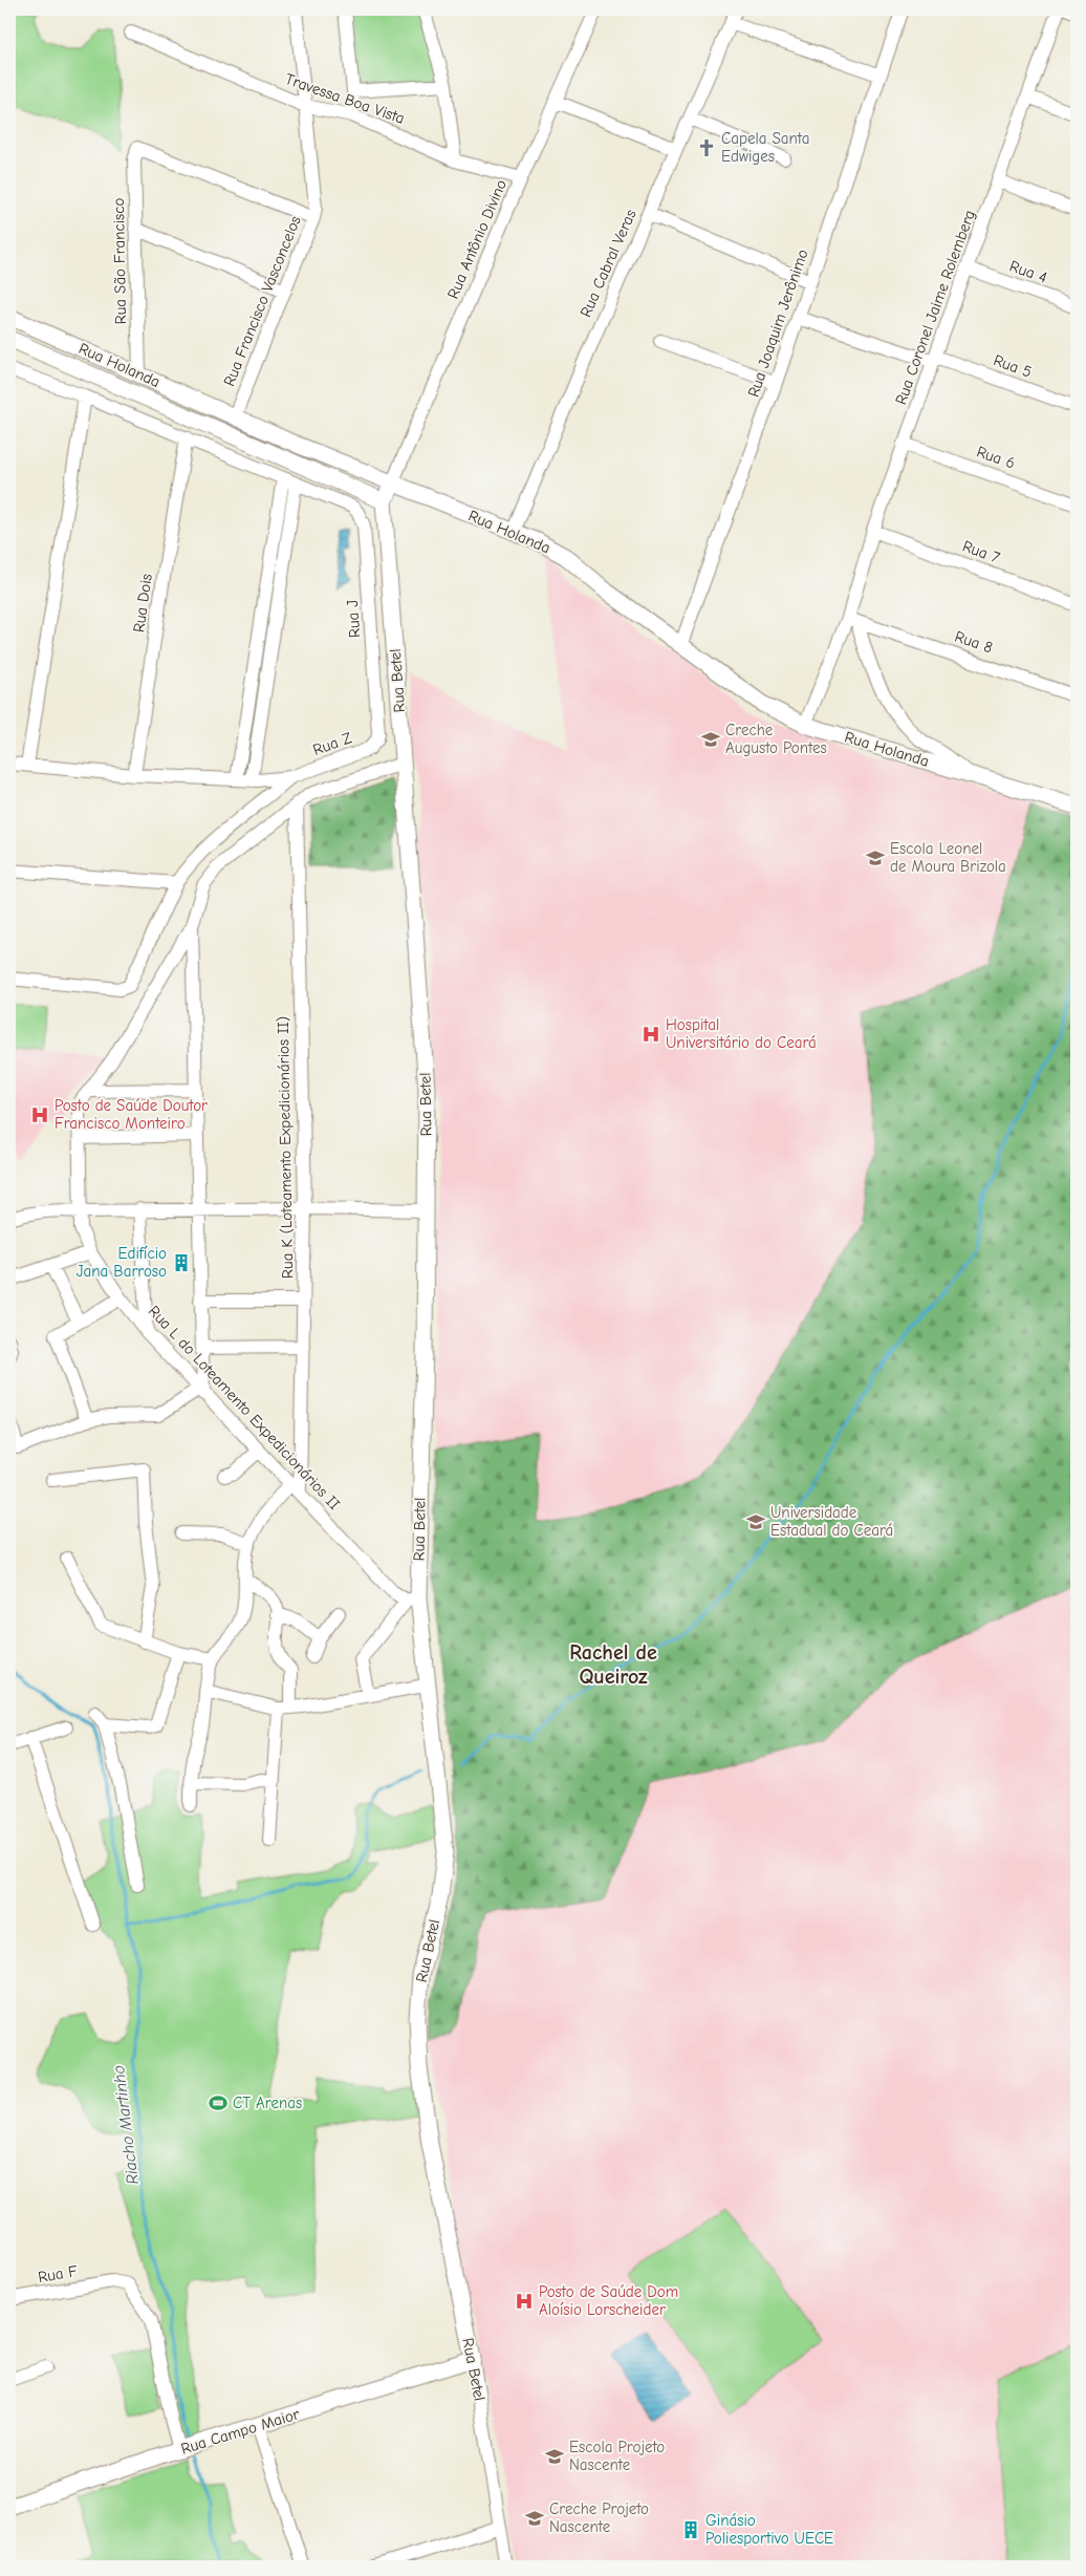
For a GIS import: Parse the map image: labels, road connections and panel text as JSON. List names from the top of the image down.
{
  "streets": {
    "street": [
      "Travessa Boa Vista",
      "Rua Antônio Divino",
      "Rua São Francisco",
      "Rua Cabral Veras",
      "Rua 4",
      "Rua Francisco Vasconcelos",
      "Rua Coronel Jaime Rolemberg",
      "Rua Joaquim Jerônimo",
      "Rua Holanda",
      "Rua 5",
      "Rua 6",
      "Rua 7",
      "Rua Dois",
      "Rua J",
      "Rua 8",
      "Rua Betel",
      "Rua Z",
      "Rua K (Loteamento Expedicionários II)",
      "Rua L do Loteamento Expedicionários II",
      "Rua F",
      "Rua Campo Maior"
    ]
  },
  "crossings": [
    ["Travessa Boa Vista", "Rua Antônio Divino"],
    ["Travessa Boa Vista", "Rua Francisco Vasconcelos"],
    ["Rua Antônio Divino", "Rua Holanda"],
    ["Rua Antônio Divino", "Rua Betel"],
    ["Rua São Francisco", "Rua Francisco Vasconcelos"],
    ["Rua São Francisco", "Rua Holanda"],
    ["Rua Cabral Veras", "Rua Holanda"],
    ["Rua 4", "Rua Coronel Jaime Rolemberg"],
    ["Rua Francisco Vasconcelos", "Rua Holanda"],
    ["Rua Coronel Jaime Rolemberg", "Rua Holanda"],
    ["Rua Coronel Jaime Rolemberg", "Rua 5"],
    ["Rua Coronel Jaime Rolemberg", "Rua 6"],
    ["Rua Coronel Jaime Rolemberg", "Rua 7"],
    ["Rua Coronel Jaime Rolemberg", "Rua 8"],
    ["Rua Joaquim Jerônimo", "Rua Holanda"],
    ["Rua Joaquim Jerônimo", "Rua 5"],
    ["Rua Holanda", "Rua Betel"],
    ["Rua J", "Rua Z"],
    ["Rua Betel", "Rua L do Loteamento Expedicionários II"],
    ["Rua Betel", "Rua Campo Maior"],
    ["Rua K (Loteamento Expedicionários II)", "Rua L do Loteamento Expedicionários II"],
    ["Rua F", "Rua Campo Maior"]
  ],
  "districts": ["Rachel de Queiroz"],
  "water": ["Riacho Martinho"],
  "places": {
    "church": ["Capela Santa Edwiges"],
    "school or university": [
      "Creche Augusto Pontes",
      "Escola Leonel de Moura Brizola",
      "Universidade Estadual do Ceará",
      "Escola Projeto Nascente",
      "Creche Projeto Nascente"
    ],
    "hospital": ["Hospital Universitário do Ceará", "Posto de Saúde Doutor Francisco Monteiro", "Posto de Saúde Dom Aloísio Lorscheider"],
    "building": ["Edifício Jana Barroso", "Ginásio Poliesportivo UECE"],
    "sports": ["CT Arenas"]
  }
}
